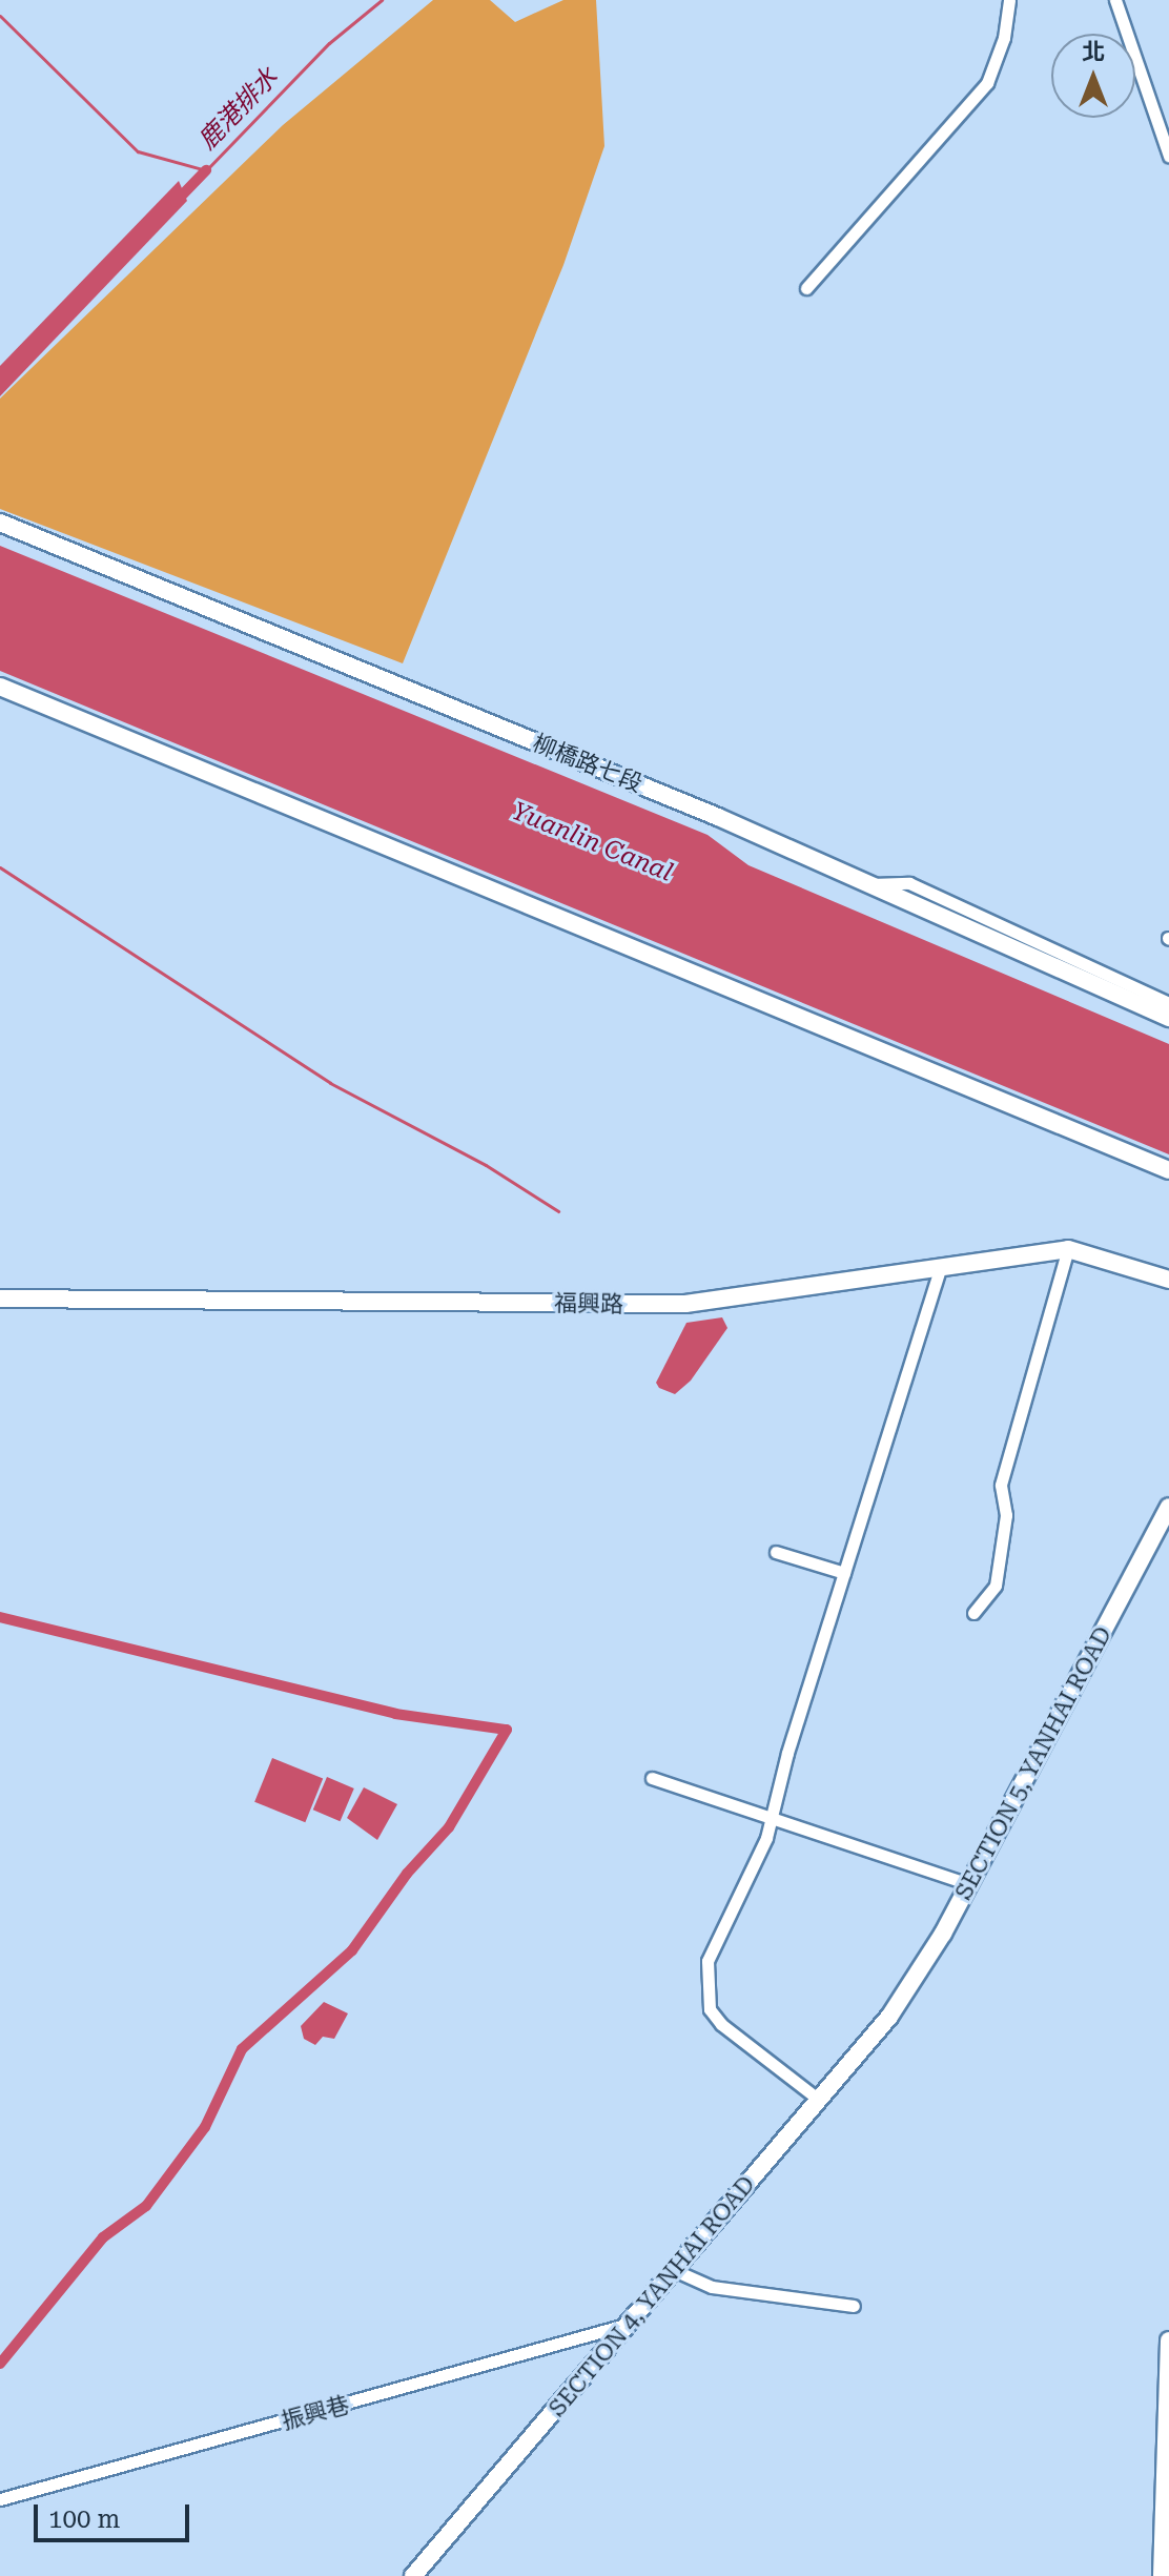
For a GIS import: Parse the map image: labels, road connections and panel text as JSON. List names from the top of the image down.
{
  "streets": {
    "street": [
      "柳橋路七段",
      "福興路",
      "SECTION 5, YANHAI ROAD",
      "SECTION 4, YANHAI ROAD",
      "振興巷"
    ]
  },
  "crossings": [
    ["SECTION 5, YANHAI ROAD", "SECTION 4, YANHAI ROAD"],
    ["SECTION 4, YANHAI ROAD", "振興巷"]
  ],
  "water": ["鹿港排水", "Yuanlin Canal"],
  "scale_bar": "100 m",
  "north": "top"
}
